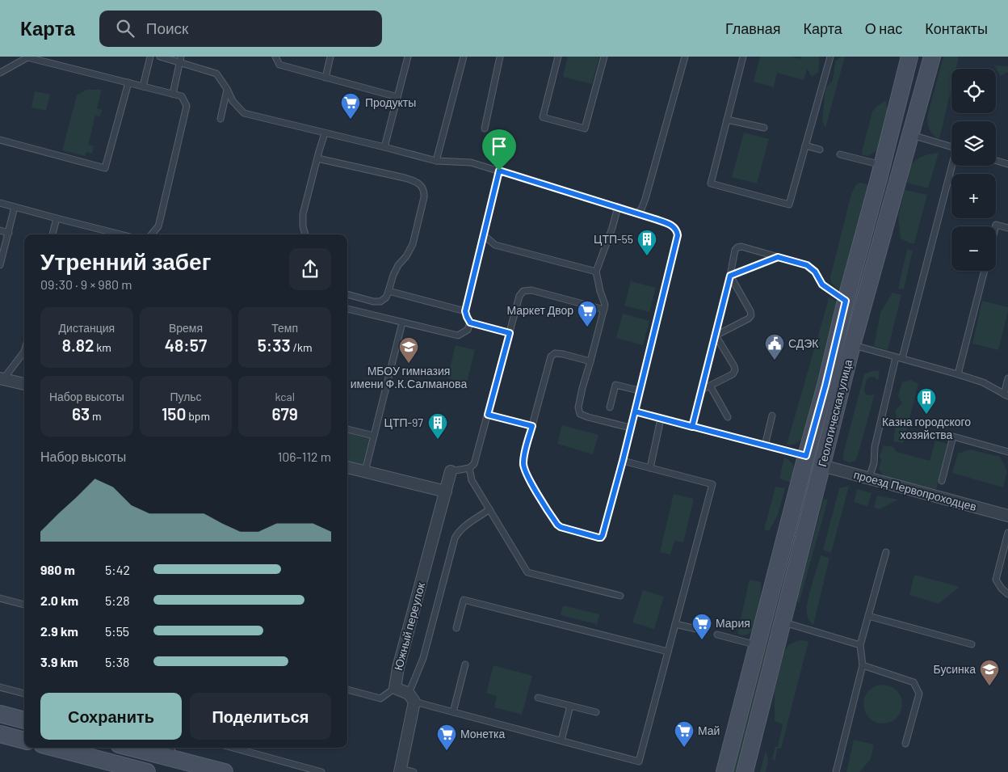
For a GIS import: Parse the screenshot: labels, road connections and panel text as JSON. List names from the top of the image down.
{
  "streets": {
    "main road": ["Геологическая улица"],
    "street": ["проезд Первопроходцев", "Южный переулок"]
  },
  "crossings": [
    ["Геологическая улица", "проезд Первопроходцев"]
  ],
  "places": {
    "supermarket": [
      "Продукты",
      "Маркет Двор",
      "Мария",
      "Май",
      "Монетка"
    ],
    "building": ["ЦТП-55", "Казна городского хозяйства", "ЦТП-97"],
    "public building": ["СДЭК"],
    "school or university": ["МБОУ гимназия имени Ф.К.Салманова", "Бусинка"]
  },
  "page": {
    "header": "Карта",
    "search": "Поиск",
    "nav": [
      "Главная",
      "Карта",
      "О нас",
      "Контакты"
    ],
    "map_buttons": ["+", "−"],
    "heading": ["Утренний забег", "09:30 · 9 × 980 m"],
    "stats": [
      ["Дистанция", "8.82 km"],
      ["Время", "48:57"],
      ["Темп", "5:33 /km"],
      ["Набор высоты", "63 m"],
      ["Пульс", "150 bpm"],
      ["kcal", "679"]
    ],
    "chart": ["Набор высоты", "106–112 m"],
    "list": [
      {
        "name": "980 m",
        "note": "5:42"
      },
      {
        "name": "2.0 km",
        "note": "5:28"
      },
      {
        "name": "2.9 km",
        "note": "5:55"
      },
      {
        "name": "3.9 km",
        "note": "5:38"
      }
    ],
    "buttons": ["Сохранить", "Поделиться"]
  }
}
